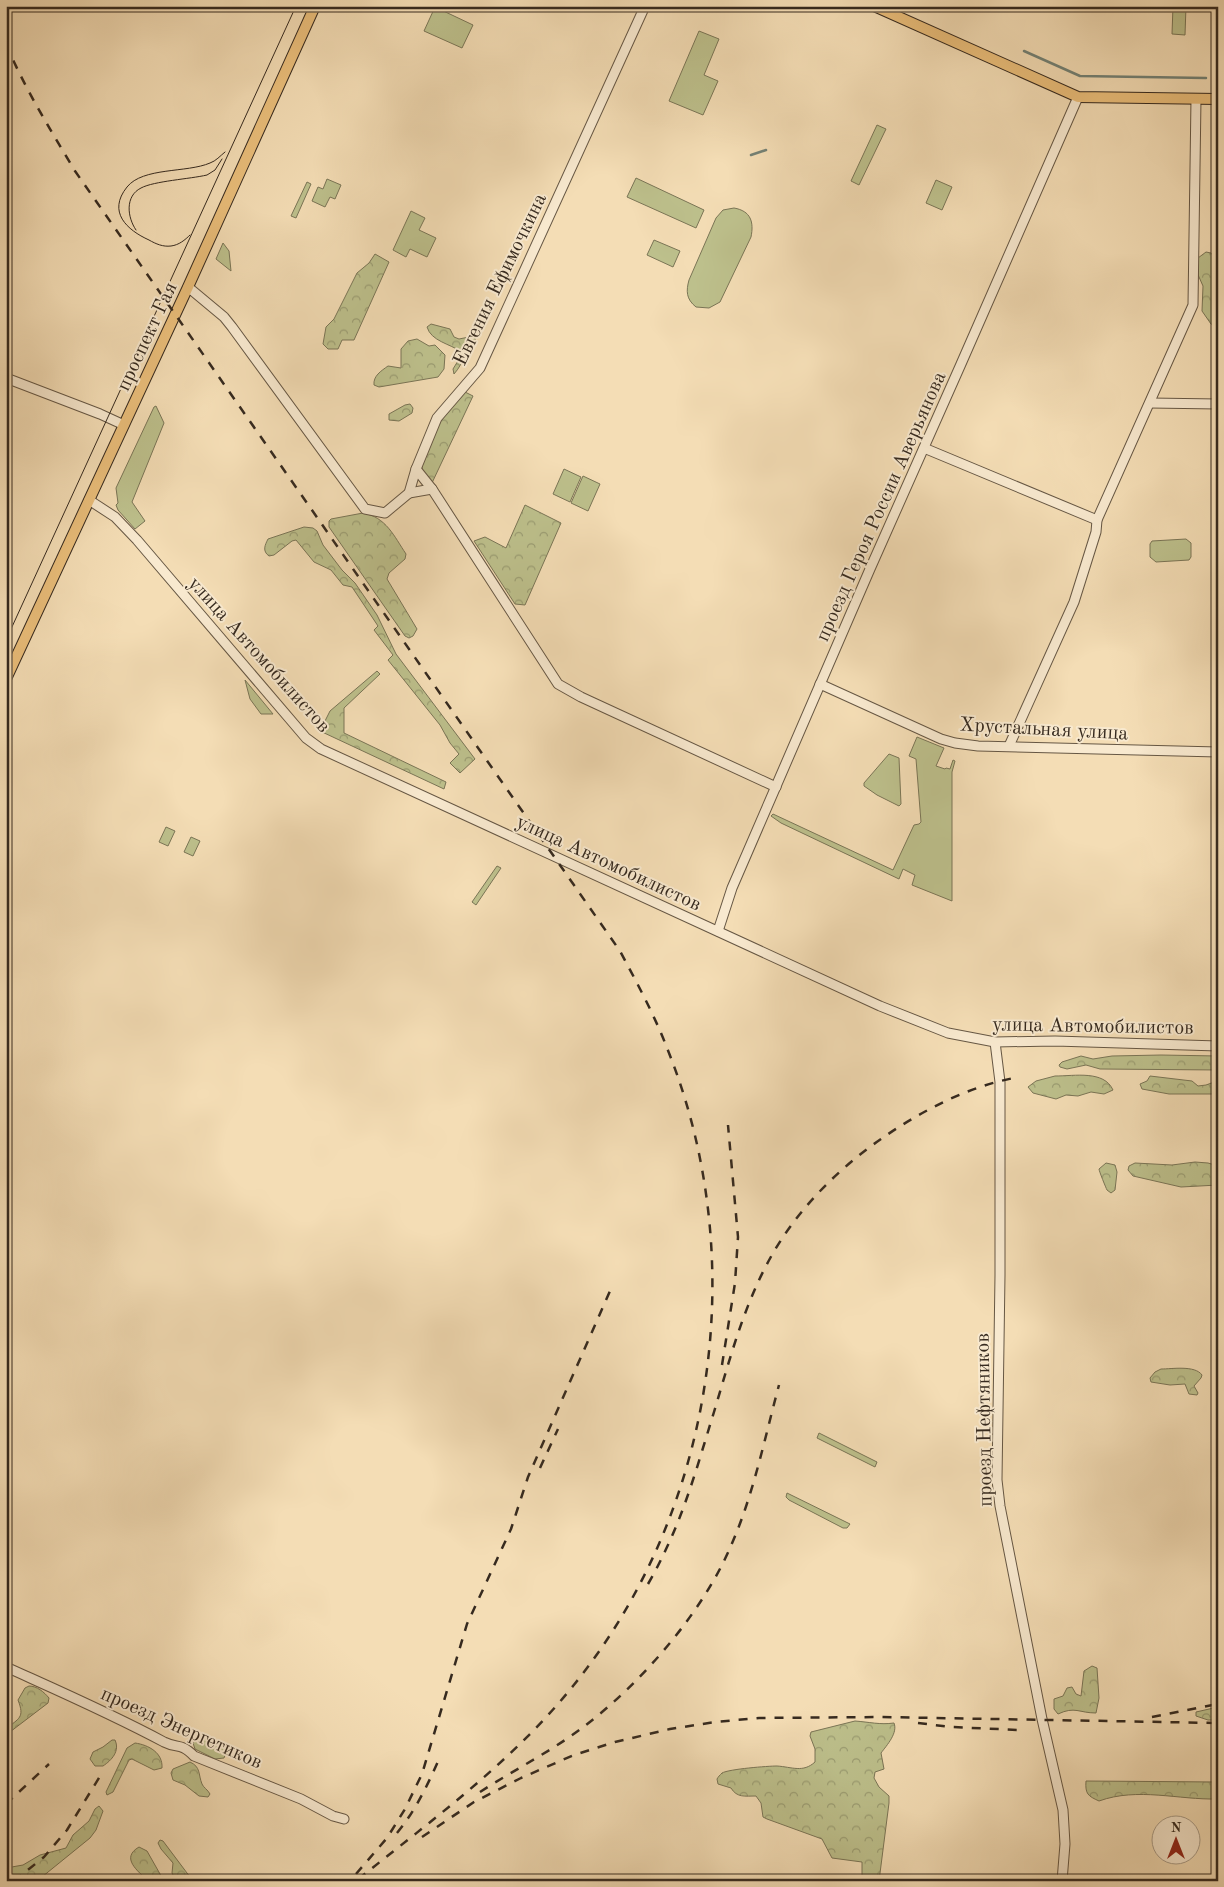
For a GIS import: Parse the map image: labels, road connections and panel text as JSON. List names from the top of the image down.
{
  "streets": {
    "main road": ["проспект Гая"],
    "street": [
      "Евгения Ефимочкина",
      "проезд Героя России Аверьянова",
      "улица Автомобилистов",
      "Хрустальная улица",
      "проезд Нефтяников",
      "проезд Энергетиков"
    ]
  },
  "crossings": [
    ["проспект Гая", "улица Автомобилистов"],
    ["проезд Героя России Аверьянова", "улица Автомобилистов"],
    ["проезд Героя России Аверьянова", "Хрустальная улица"],
    ["улица Автомобилистов", "проезд Нефтяников"]
  ],
  "north": "top"
}
